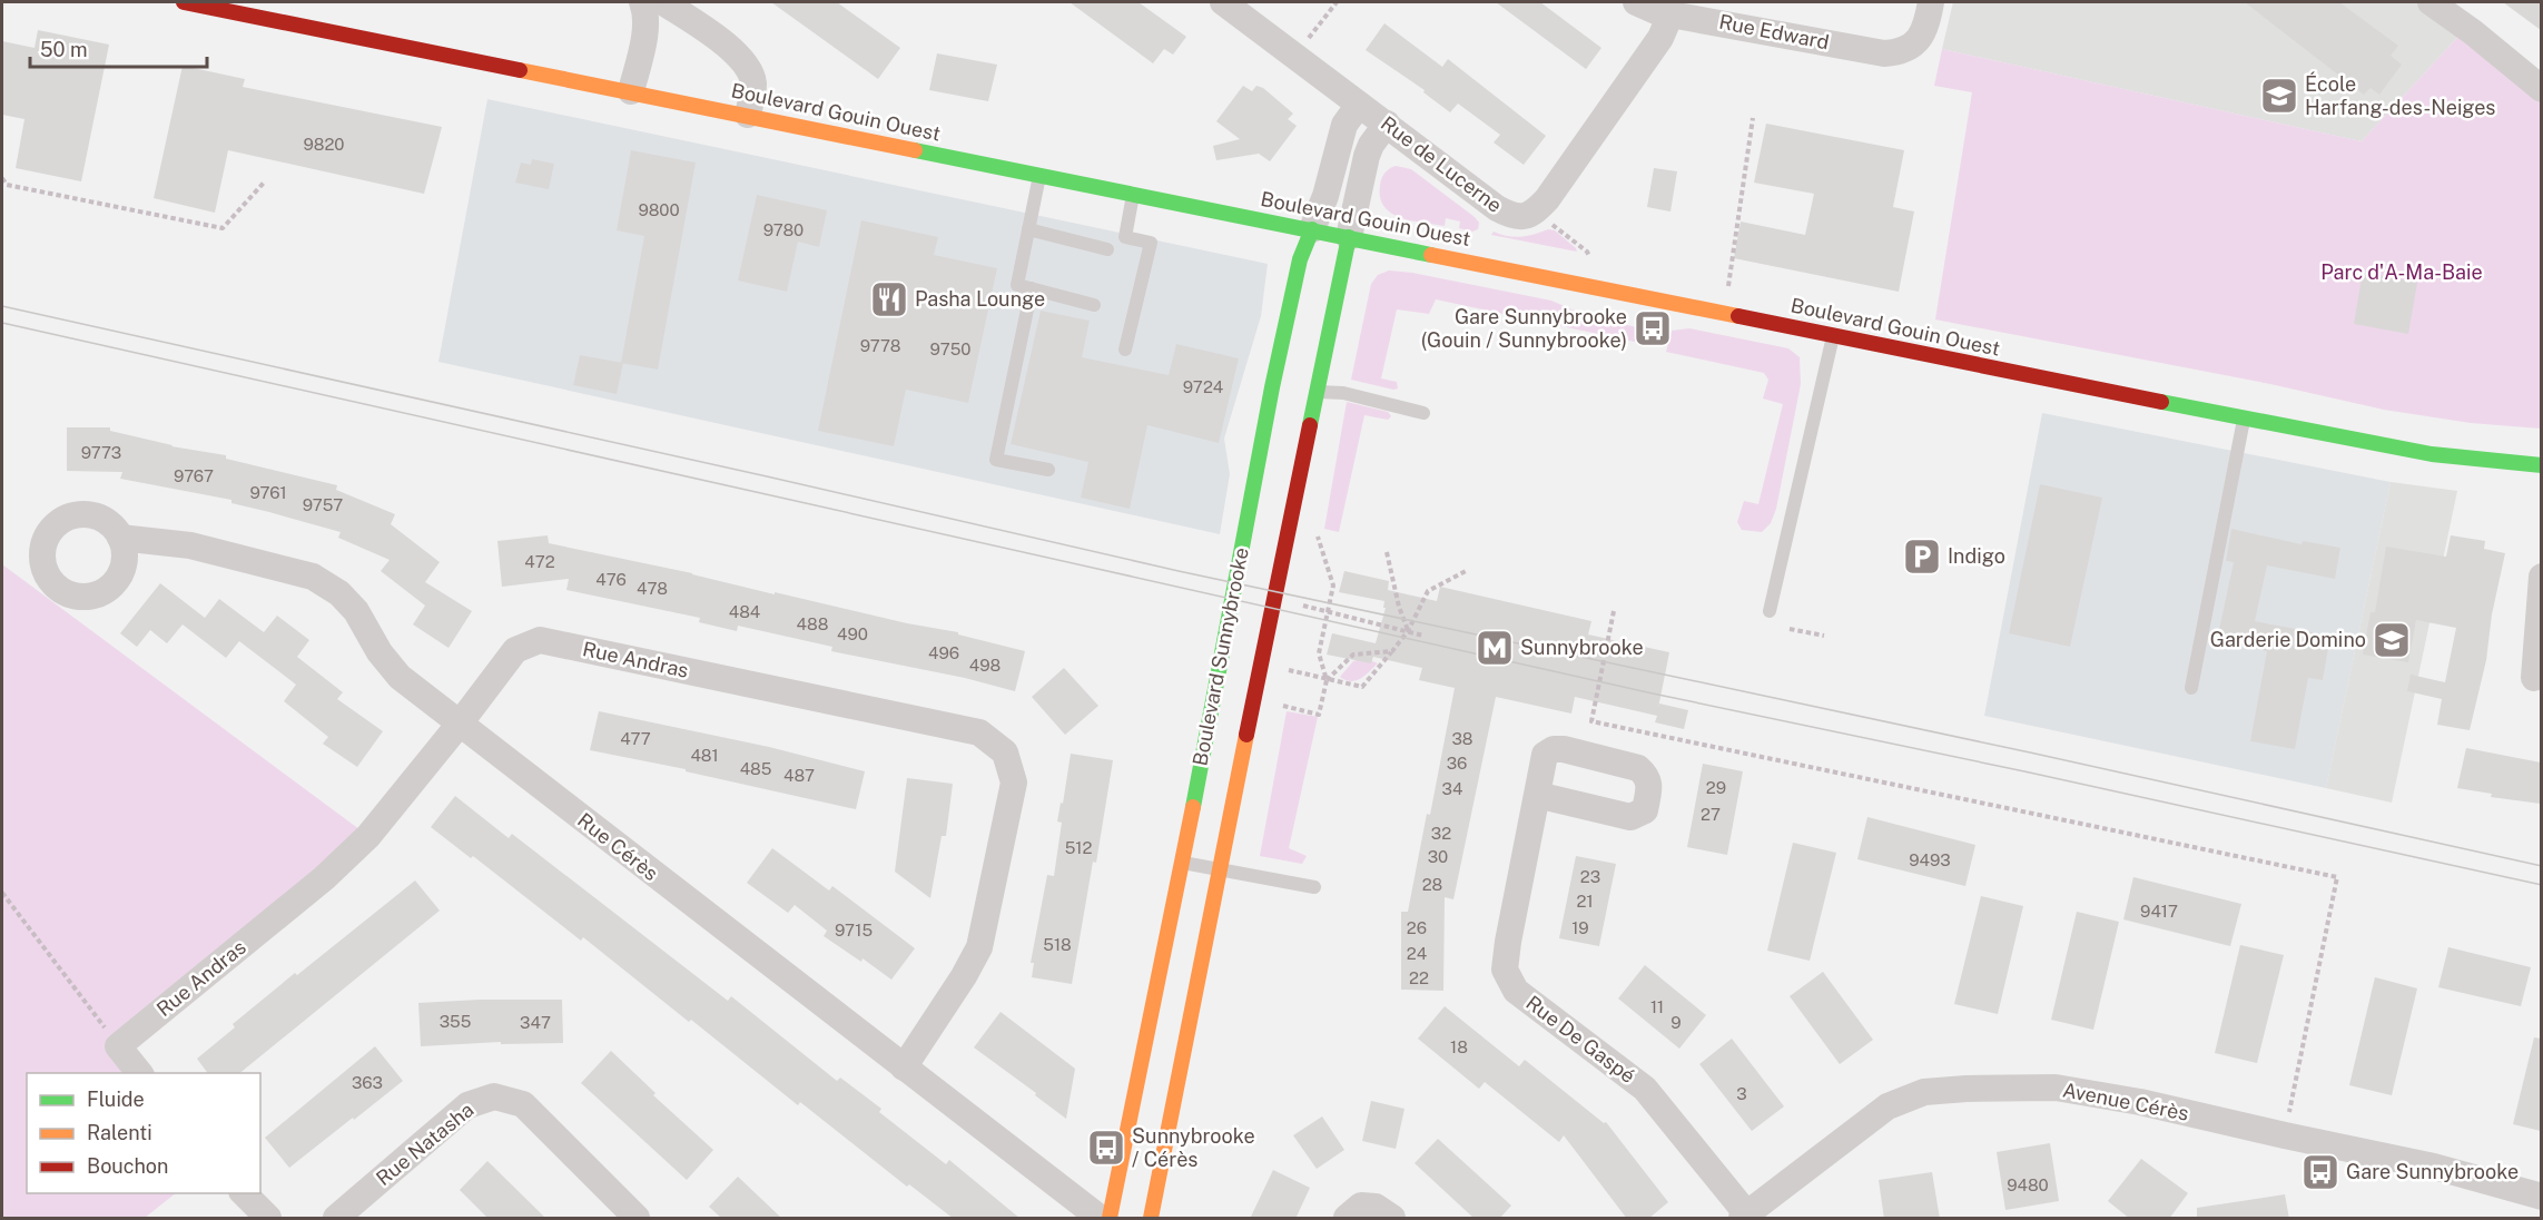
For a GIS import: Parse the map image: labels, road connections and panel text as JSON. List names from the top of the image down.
{
  "streets": {
    "main road": ["Boulevard Gouin Ouest", "Boulevard Sunnybrooke"],
    "street": [
      "Rue Edward",
      "Rue de Lucerne",
      "Rue Andras",
      "Rue Cérès",
      "Rue De Gaspé",
      "Avenue Cérès",
      "Rue Natasha"
    ]
  },
  "crossings": [
    ["Rue Edward", "Rue de Lucerne"],
    ["Boulevard Gouin Ouest", "Boulevard Sunnybrooke"],
    ["Rue de Lucerne", "Boulevard Sunnybrooke"],
    ["Rue Andras", "Rue Cérès"],
    ["Rue De Gaspé", "Avenue Cérès"]
  ],
  "parks": ["Parc d'A-Ma-Baie"],
  "places": {
    "school or university": ["École Harfang-des-Neiges", "Garderie Domino"],
    "restaurant": ["Pasha Lounge"],
    "bus stop": ["Gare Sunnybrooke (Gouin / Sunnybrooke)", "Sunnybrooke / Cérès", "Gare Sunnybrooke"],
    "parking": ["Indigo"],
    "metro station": ["Sunnybrooke"]
  },
  "house_numbers": [
    "9820",
    "9800",
    "9780",
    "9778",
    "9750",
    "9724",
    "9773",
    "9767",
    "9761",
    "9757",
    "472",
    "476",
    "478",
    "484",
    "488",
    "490",
    "496",
    "498",
    "477",
    "38",
    "481",
    "36",
    "485",
    "487",
    "29",
    "34",
    "27",
    "32",
    "512",
    "30",
    "9493",
    "23",
    "28",
    "21",
    "9417",
    "26",
    "19",
    "9715",
    "518",
    "24",
    "22",
    "11",
    "355",
    "347",
    "9",
    "18",
    "363",
    "3",
    "9480"
  ],
  "legend": ["Fluide", "Ralenti", "Bouchon"],
  "scale_bar": "50 m"
}
